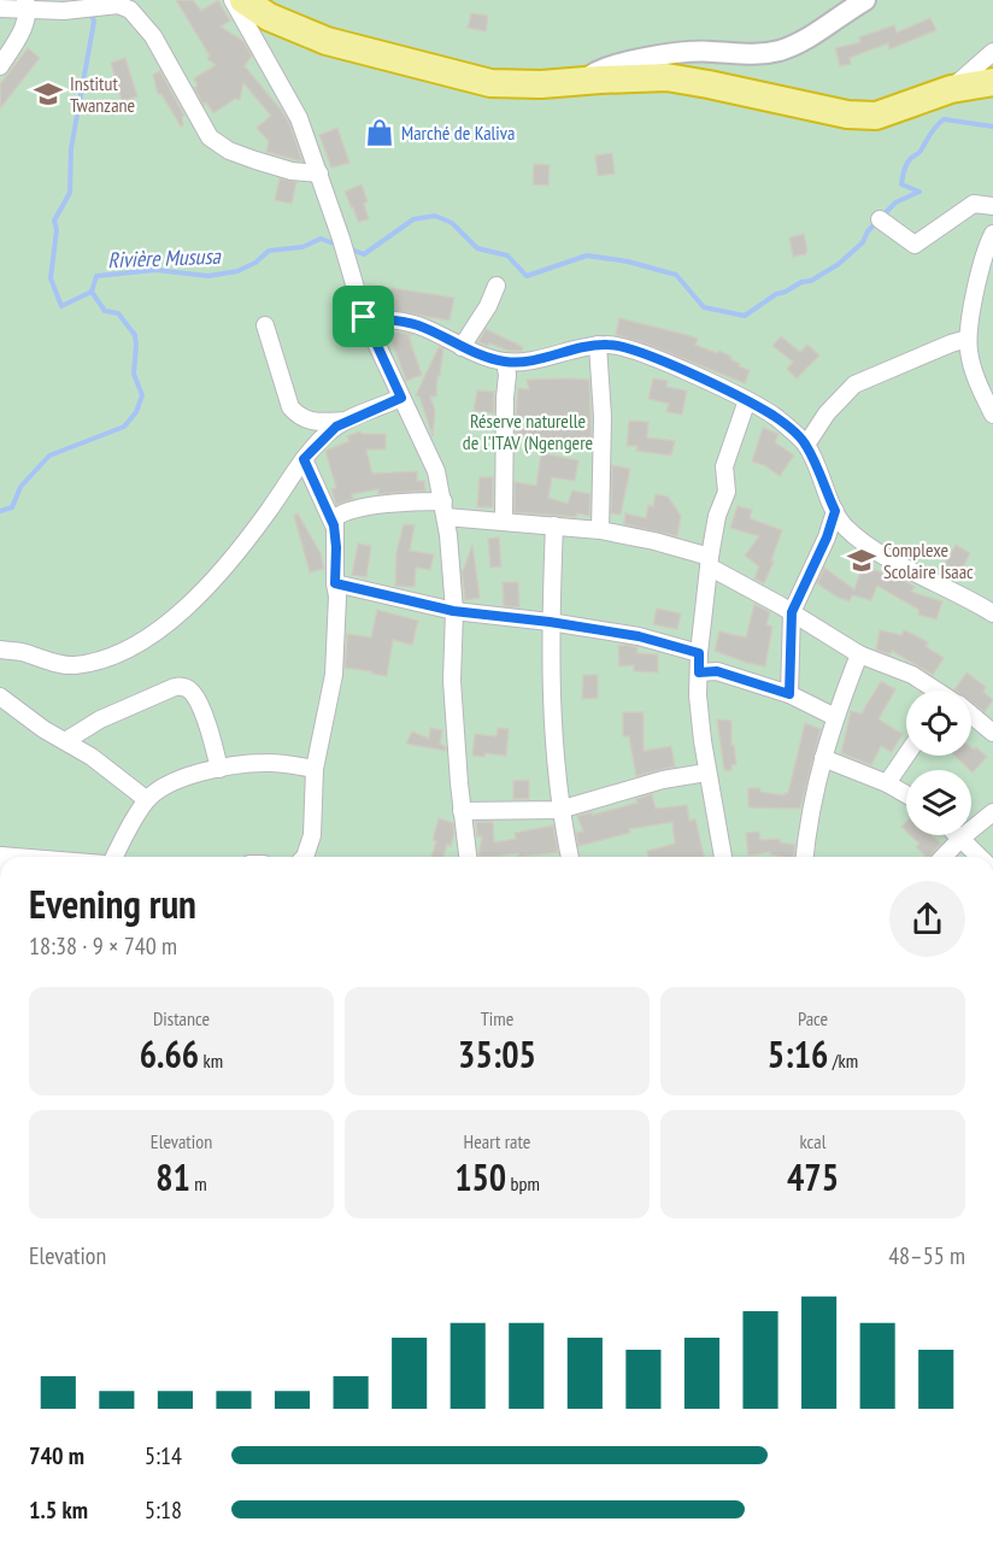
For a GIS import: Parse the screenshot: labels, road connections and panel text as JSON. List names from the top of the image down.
{
  "water": ["Rivière Mususa"],
  "parks": ["Réserve naturelle de l'ITAV (Ngengere"],
  "places": {
    "school or university": ["Institut Twanzane", "Complexe Scolaire Isaac"],
    "shop": ["Marché de Kaliva"]
  },
  "page": {
    "heading": ["Evening run", "18:38 · 9 × 740 m"],
    "stats": [
      ["Distance", "6.66 km"],
      ["Time", "35:05"],
      ["Pace", "5:16 /km"],
      ["Elevation", "81 m"],
      ["Heart rate", "150 bpm"],
      ["kcal", "475"]
    ],
    "chart": ["Elevation", "48–55 m"],
    "list": [
      {
        "name": "740 m",
        "note": "5:14"
      },
      {
        "name": "1.5 km",
        "note": "5:18"
      }
    ]
  }
}
